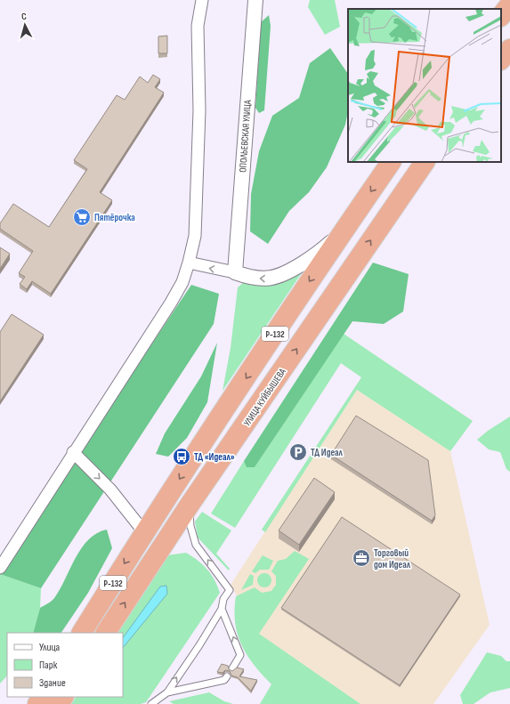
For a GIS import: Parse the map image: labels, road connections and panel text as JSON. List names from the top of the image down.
{
  "streets": {
    "highway": ["Р-132", "УЛИЦА КУЙБЫШЕВА"],
    "street": ["ОПОЛЬЕВСКАЯ УЛИЦА"]
  },
  "places": {
    "supermarket": ["Пятёрочка"],
    "parking": ["ТД Идеал"],
    "bus stop": ["ТД «Идеал»"],
    "office": ["Торговый дом Идеал"]
  },
  "legend": ["Улица", "Парк", "Здание"],
  "north": "top"
}
